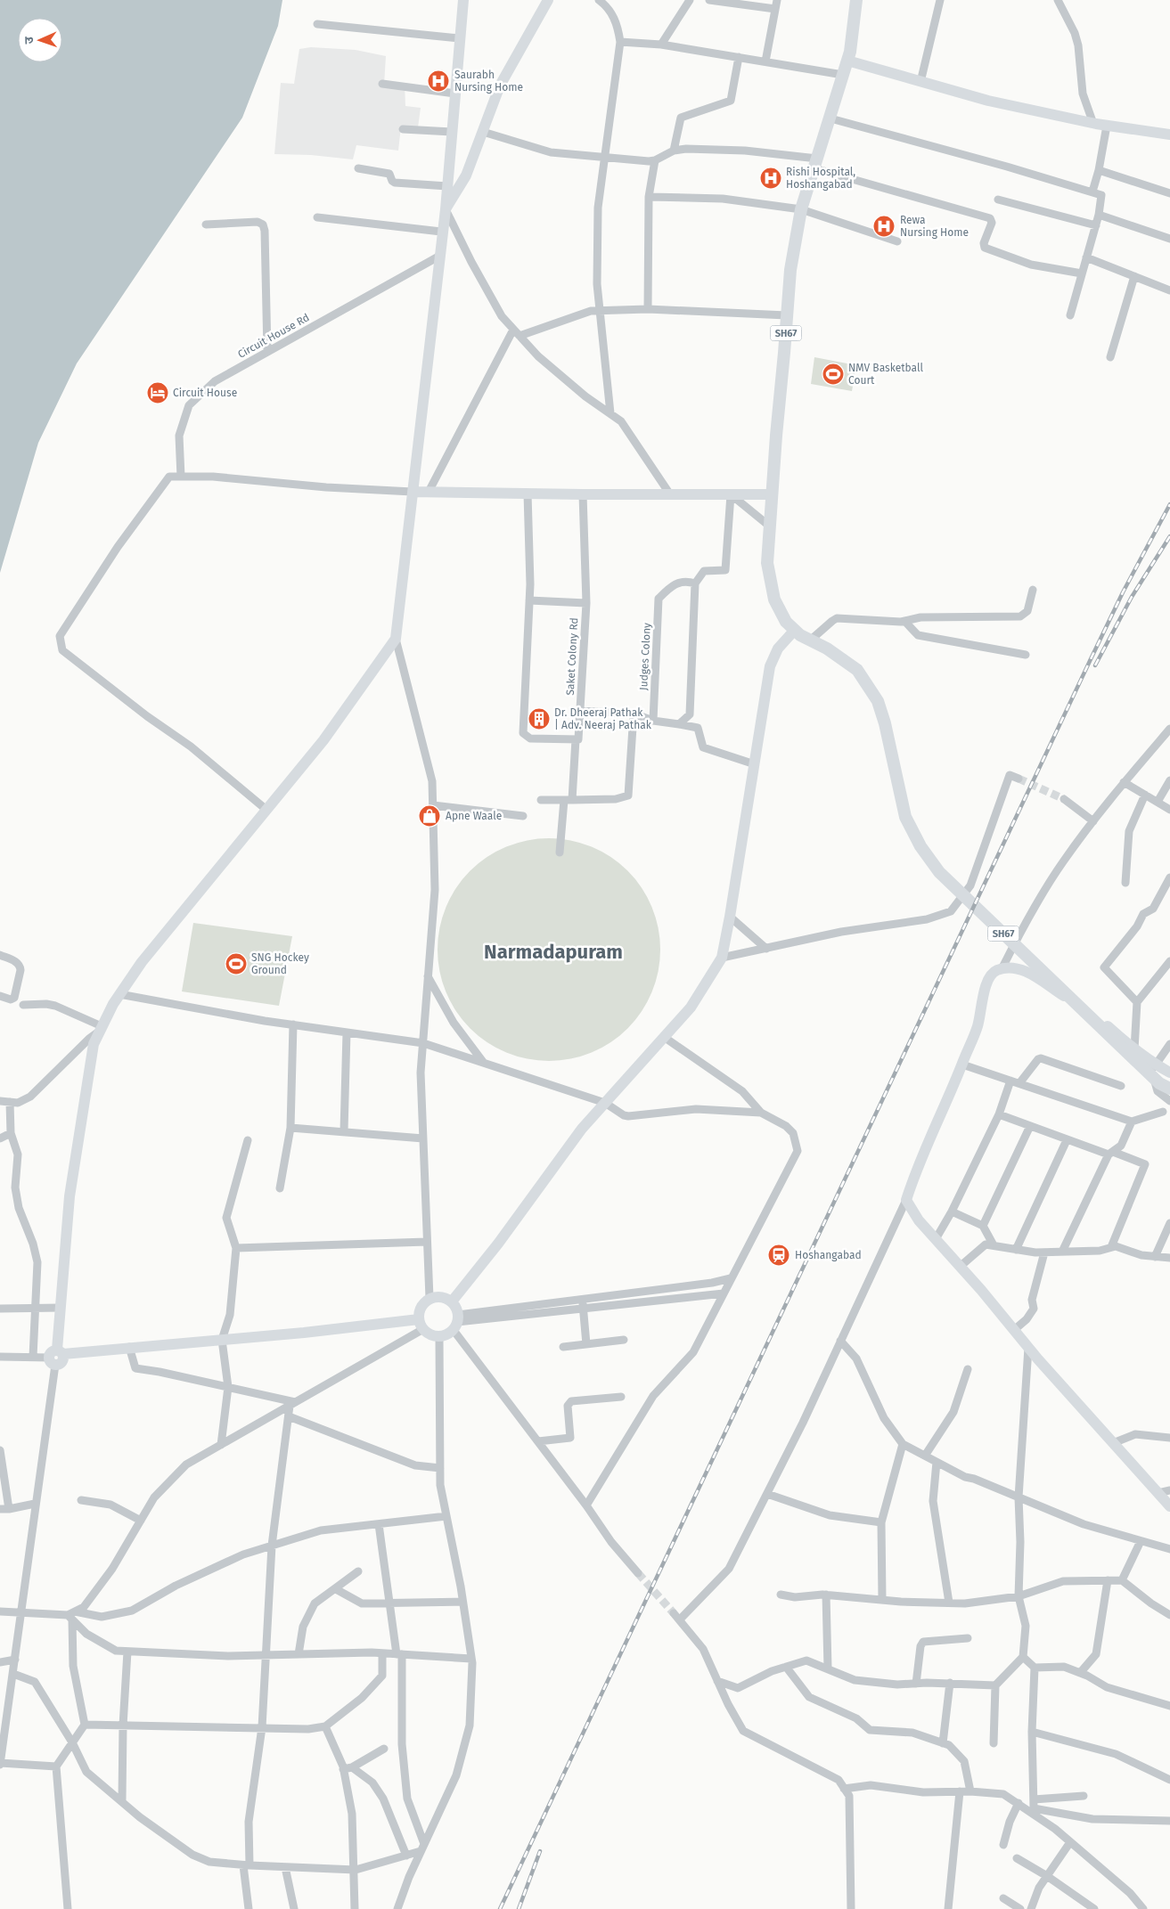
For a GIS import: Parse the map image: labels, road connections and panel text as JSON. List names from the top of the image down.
{
  "streets": {
    "main road": ["SH67"],
    "street": ["Circuit House Rd", "Saket Colony Rd", "Judges Colony"]
  },
  "districts": ["Narmadapuram"],
  "places": {
    "hospital": ["Saurabh Nursing Home", "Rishi Hospital, Hoshangabad", "Rewa Nursing Home"],
    "sports": ["NMV Basketball Court", "SNG Hockey Ground"],
    "hotel": ["Circuit House"],
    "building": ["Dr. Dheeraj Pathak | Adv. Neeraj Pathak"],
    "shop": ["Apne Waale"],
    "station": ["Hoshangabad"]
  },
  "north": "left"
}
